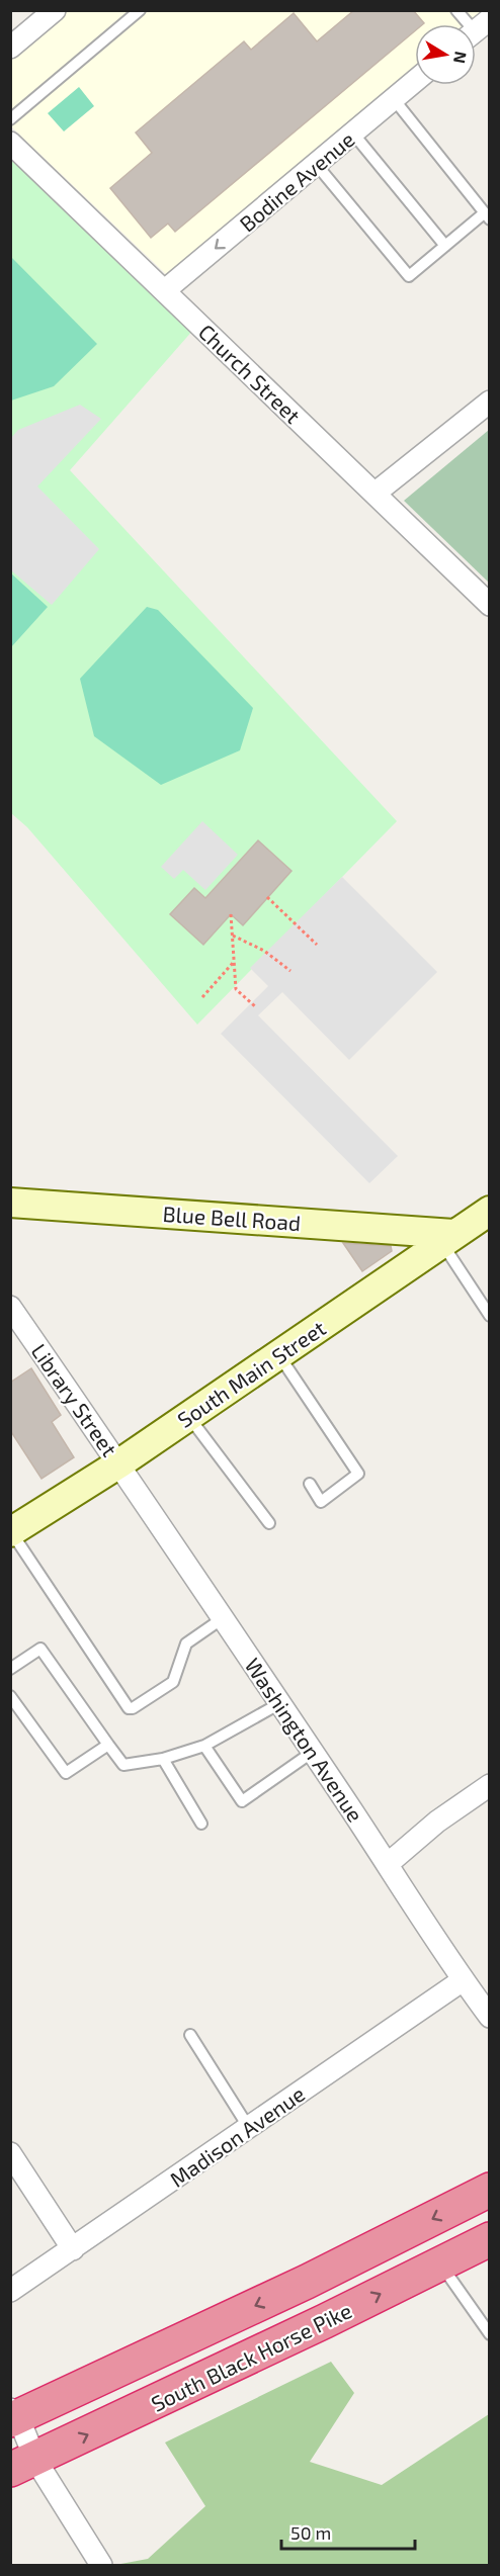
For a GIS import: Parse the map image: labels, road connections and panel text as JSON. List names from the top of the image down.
{
  "streets": {
    "highway": ["South Black Horse Pike"],
    "street": [
      "Bodine Avenue",
      "Church Street",
      "Blue Bell Road",
      "South Main Street",
      "Library Street",
      "Washington Avenue",
      "Madison Avenue"
    ]
  },
  "crossings": [
    ["Bodine Avenue", "Church Street"],
    ["Blue Bell Road", "South Main Street"],
    ["South Main Street", "Library Street"],
    ["South Main Street", "Washington Avenue"],
    ["Library Street", "Washington Avenue"],
    ["Washington Avenue", "Madison Avenue"]
  ],
  "one_way": ["Bodine Avenue"],
  "scale_bar": "50 m",
  "north": "right"
}
